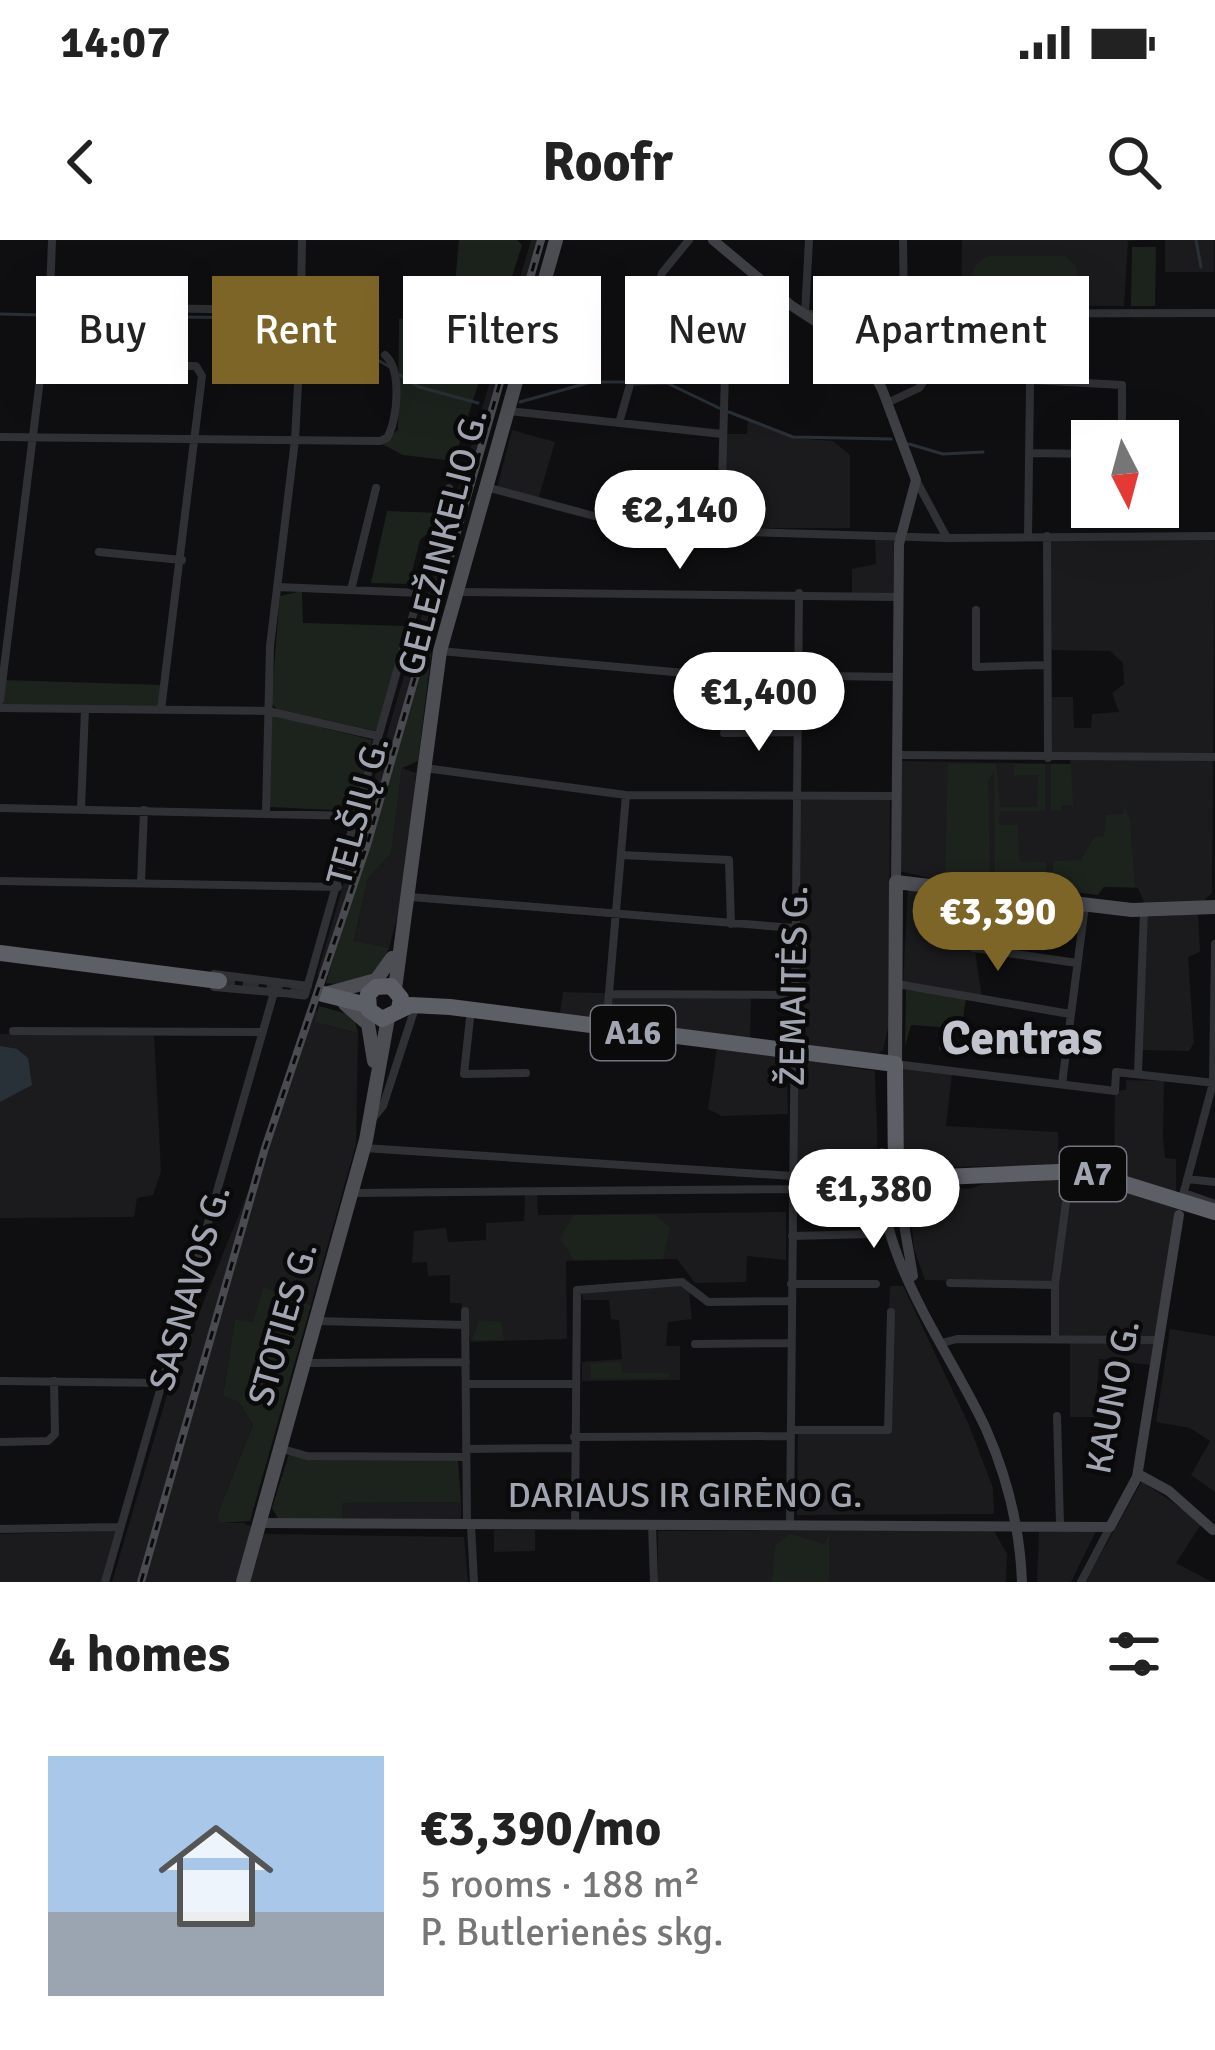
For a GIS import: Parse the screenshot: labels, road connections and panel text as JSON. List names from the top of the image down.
{
  "streets": {
    "highway": ["A16", "A7"],
    "main road": [
      "GELEŽINKELIO G.",
      "STOTIES G.",
      "KAUNO G.",
      "DARIAUS IR GIRĖNO G."
    ],
    "street": ["TELŠIŲ G.", "ŽEMAITĖS G.", "SASNAVOS G."]
  },
  "crossings": [
    ["GELEŽINKELIO G.", "A16"],
    ["GELEŽINKELIO G.", "STOTIES G."],
    ["TELŠIŲ G.", "A16"],
    ["ŽEMAITĖS G.", "A16"],
    ["ŽEMAITĖS G.", "DARIAUS IR GIRĖNO G."],
    ["A16", "STOTIES G."],
    ["A7", "KAUNO G."],
    ["STOTIES G.", "DARIAUS IR GIRĖNO G."],
    ["KAUNO G.", "DARIAUS IR GIRĖNO G."]
  ],
  "districts": ["Centras"],
  "north": "bottom",
  "page": {
    "status": "14:07",
    "header": "Roofr",
    "chip": [
      "Buy",
      "Rent",
      "Filters",
      "New",
      "Apartment"
    ],
    "price": [
      "€2,140",
      "€1,400",
      "€3,390",
      "€1,380"
    ],
    "heading": "4 homes",
    "list": [
      {
        "name": "€3,390/mo",
        "note": "5 rooms · 188 m² · P. Butlerienės skg."
      }
    ]
  }
}
